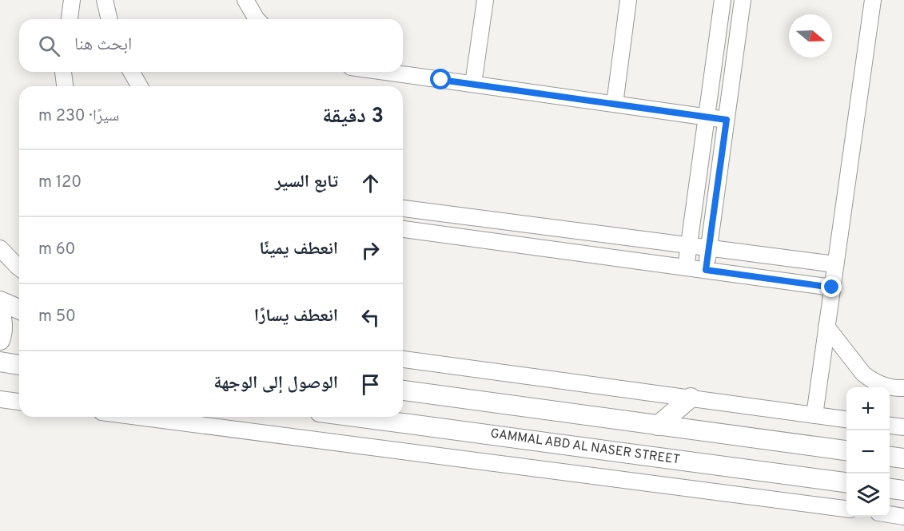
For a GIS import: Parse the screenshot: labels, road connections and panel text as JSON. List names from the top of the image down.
{
  "streets": {
    "main road": ["GAMMAL ABD AL NASER STREET"]
  },
  "north": "right",
  "page": {
    "search": "ابحث هنا",
    "heading": ["3 دقيقة", "سيرًا · 230 m"],
    "list": [
      ["تابع السير", "120 m"],
      ["انعطف يمينًا", "60 m"],
      ["انعطف يسارًا", "50 m"],
      "الوصول إلى الوجهة"
    ],
    "map_buttons": ["+", "−"]
  }
}
